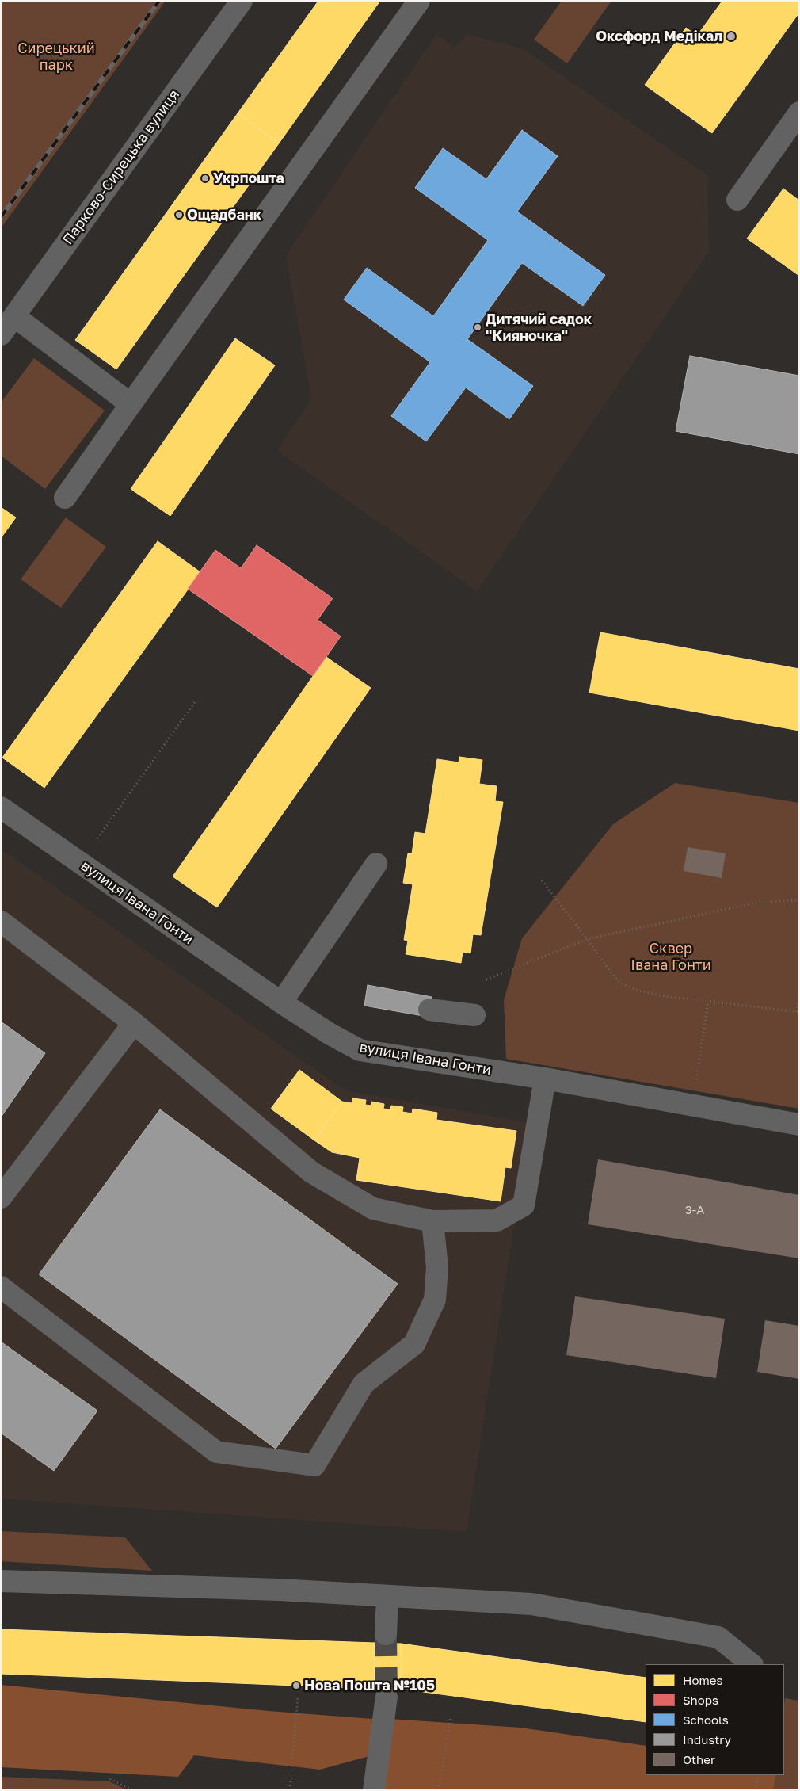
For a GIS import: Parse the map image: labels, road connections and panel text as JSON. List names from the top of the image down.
{
  "streets": {
    "street": ["Парково-Сирецька вулиця", "вулиця Івана Гонти"]
  },
  "parks": ["Сирецький парк", "Сквер Івана Гонти"],
  "places": [
    "Оксфорд Медікал",
    "Укрпошта",
    "Ощадбанк",
    "Дитячий садок \"Кияночка\"",
    "Нова Пошта №105"
  ],
  "house_numbers": ["3-А"],
  "legend": [
    "Homes",
    "Shops",
    "Schools",
    "Industry",
    "Other"
  ]
}
